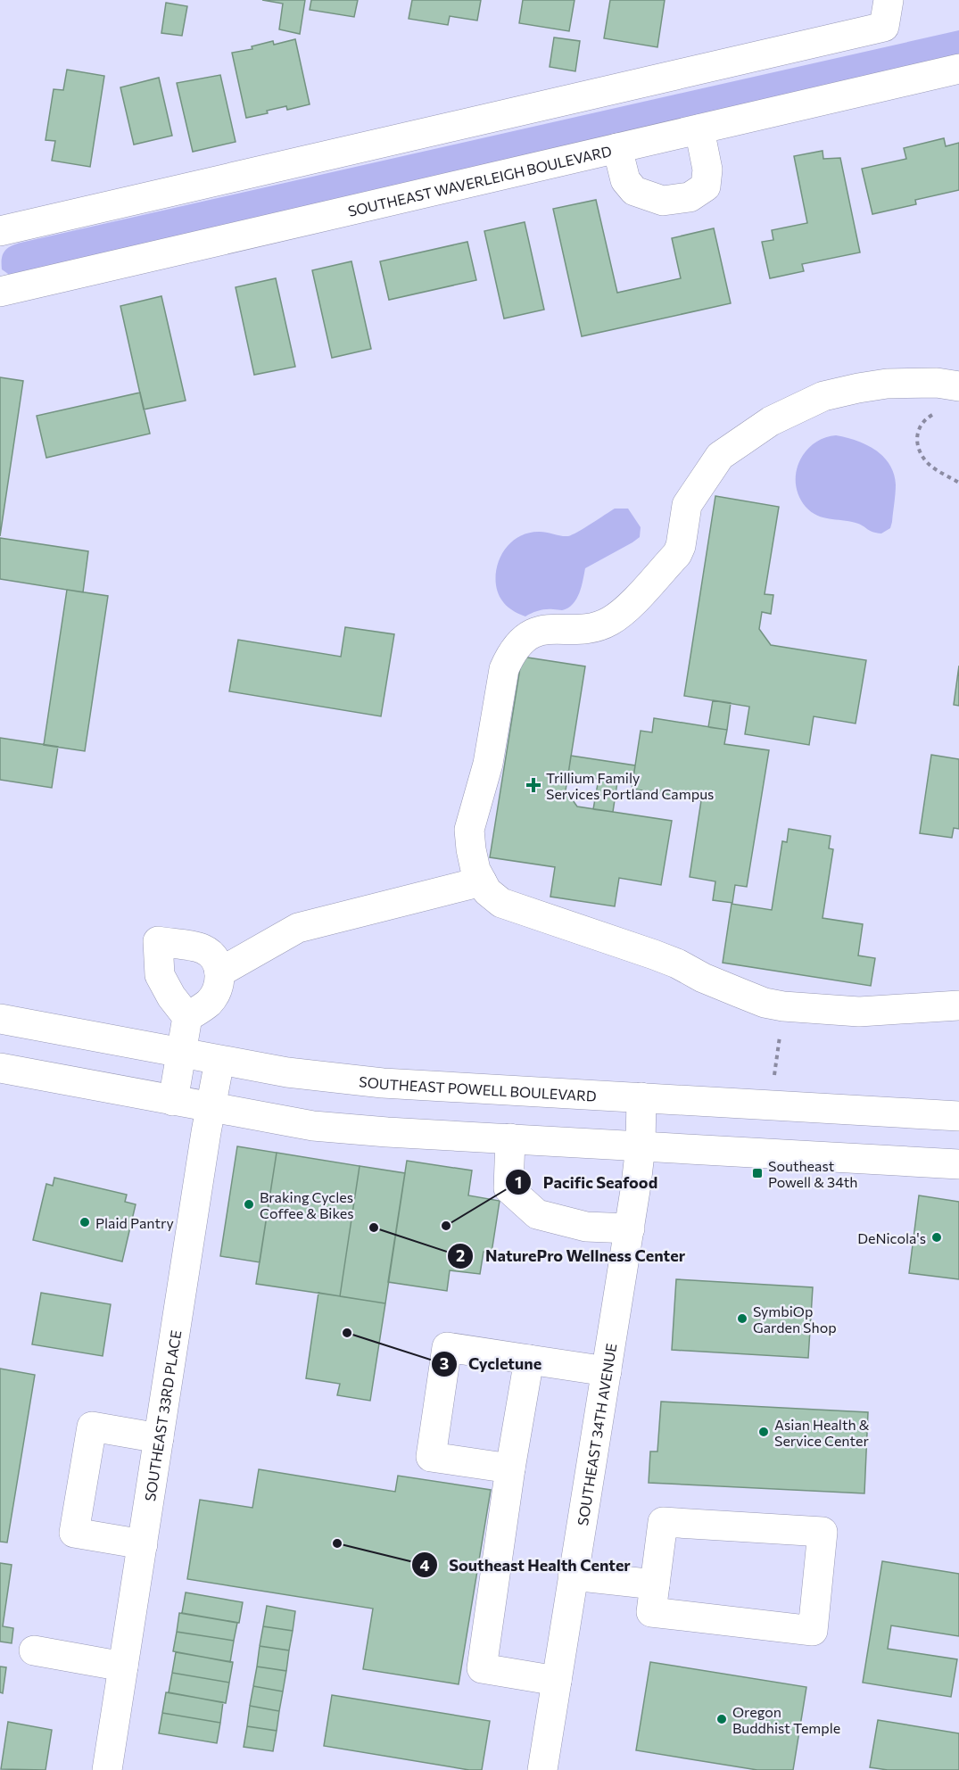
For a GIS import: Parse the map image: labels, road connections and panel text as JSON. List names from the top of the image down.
{
  "streets": {
    "street": [
      "SOUTHEAST WAVERLEIGH BOULEVARD",
      "SOUTHEAST POWELL BOULEVARD",
      "SOUTHEAST 33RD PLACE",
      "SOUTHEAST 34TH AVENUE"
    ]
  },
  "crossings": [
    ["SOUTHEAST POWELL BOULEVARD", "SOUTHEAST 33RD PLACE"],
    ["SOUTHEAST POWELL BOULEVARD", "SOUTHEAST 34TH AVENUE"]
  ],
  "places": {
    "health": ["Trillium Family Services Portland Campus"],
    "transit": ["Southeast Powell & 34th"],
    "other": [
      "Braking Cycles Coffee & Bikes",
      "Plaid Pantry",
      "Pacific Seafood",
      "NaturePro Wellness Center",
      "DeNicola's",
      "SymbiOp Garden Shop",
      "Cycletune",
      "Asian Health & Service Center",
      "Southeast Health Center",
      "Oregon Buddhist Temple"
    ]
  }
}
